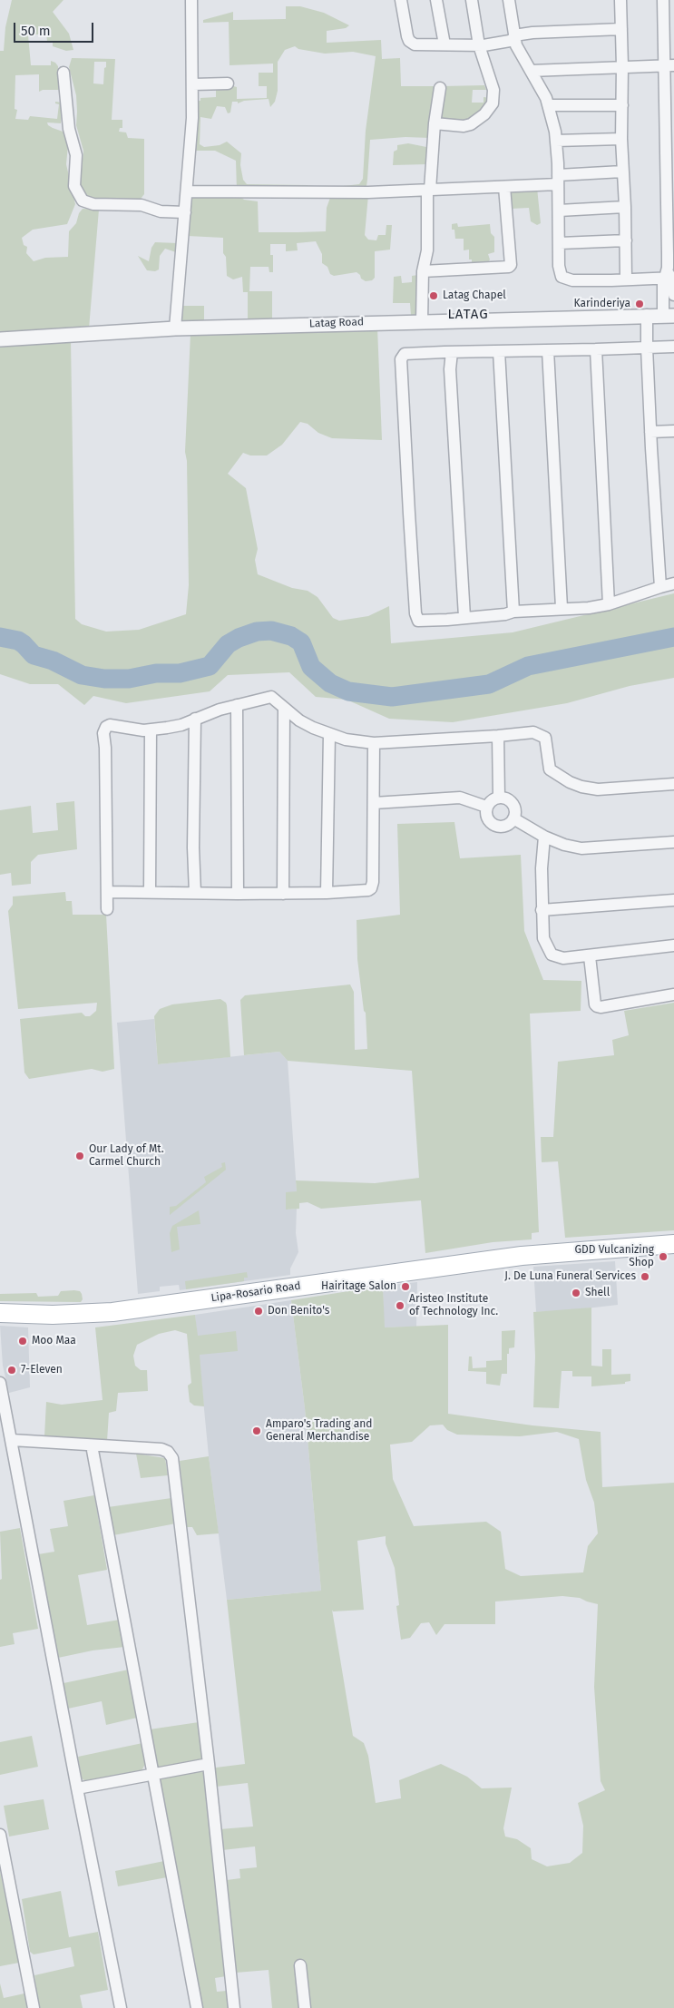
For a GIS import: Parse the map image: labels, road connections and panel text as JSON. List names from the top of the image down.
{
  "streets": {
    "main road": ["Lipa-Rosario Road"],
    "street": ["Latag Road"]
  },
  "districts": ["LATAG"],
  "places": [
    "Latag Chapel",
    "Karinderiya",
    "Our Lady of Mt. Carmel Church",
    "GDD Vulcanizing Shop",
    "J. De Luna Funeral Services",
    "Hairitage Salon",
    "Shell",
    "Aristeo Institute of Technology Inc.",
    "Don Benito's",
    "Moo Maa",
    "7-Eleven",
    "Amparo's Trading and General Merchandise"
  ],
  "scale_bar": "50 m"
}
